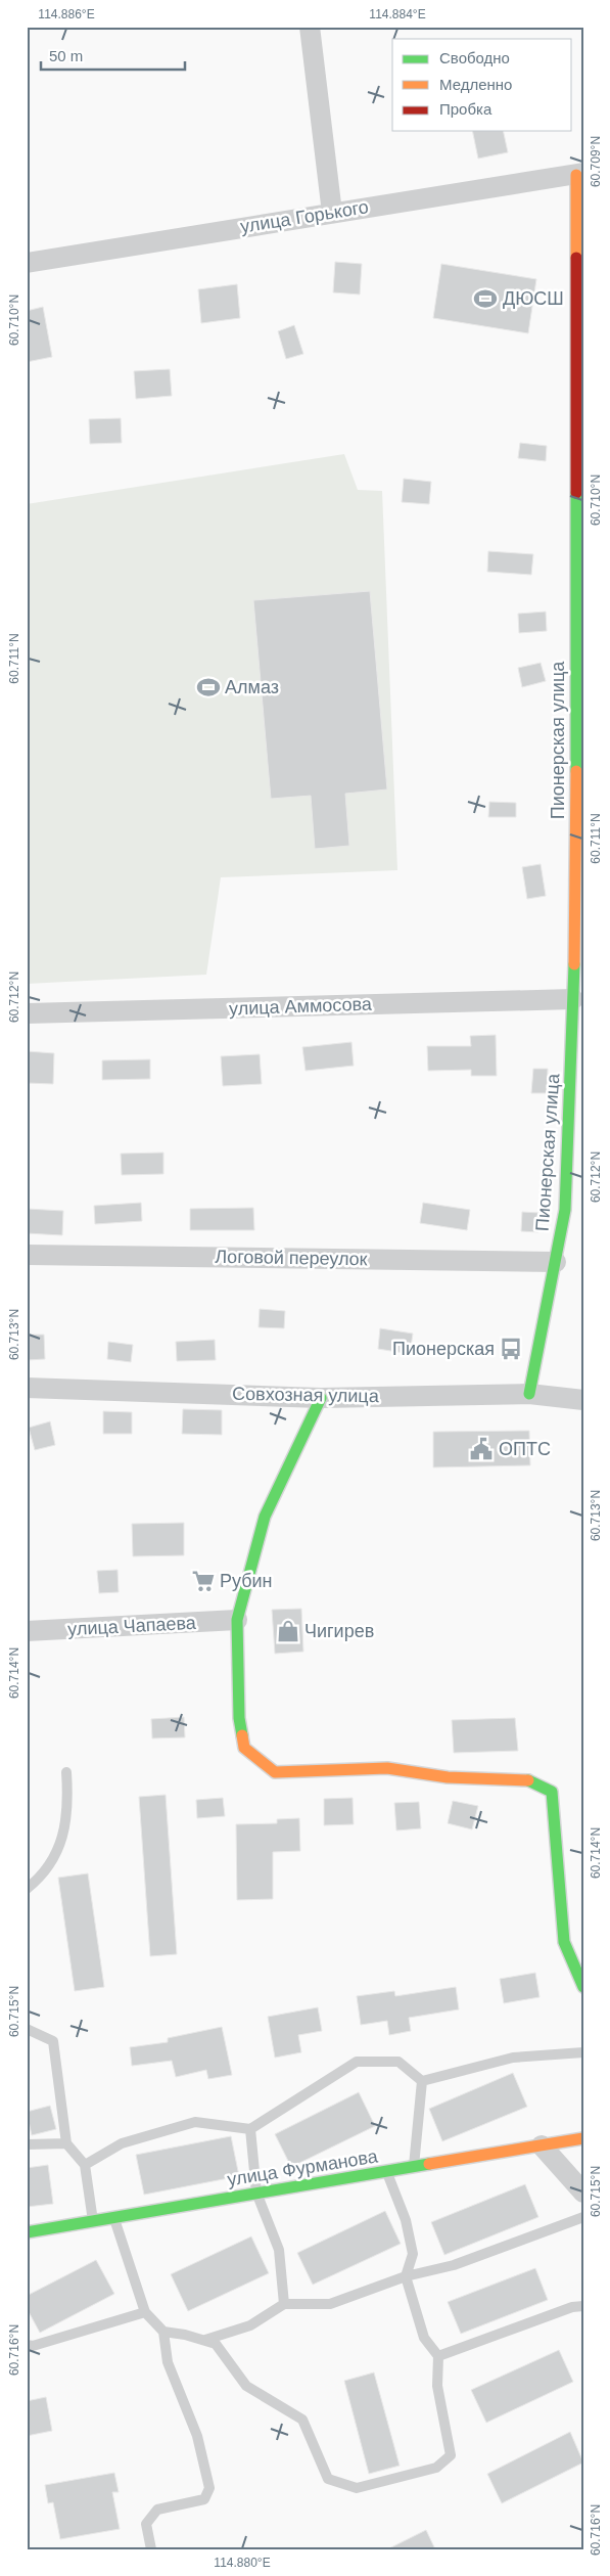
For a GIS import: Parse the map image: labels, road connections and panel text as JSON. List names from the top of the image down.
{
  "streets": {
    "street": [
      "улица Горького",
      "Пионерская улица",
      "улица Аммосова",
      "Логовой переулок",
      "Совхозная улица",
      "улица Чапаева",
      "улица Фурманова"
    ]
  },
  "crossings": [
    ["улица Горького", "Пионерская улица"],
    ["Пионерская улица", "улица Аммосова"],
    ["Пионерская улица", "Логовой переулок"],
    ["Пионерская улица", "Совхозная улица"]
  ],
  "places": {
    "sports": ["ДЮСШ", "Алмаз"],
    "bus stop": ["Пионерская"],
    "public building": ["ОПТС"],
    "supermarket": ["Рубин"],
    "shop": ["Чигирев"]
  },
  "legend": ["Свободно", "Медленно", "Пробка"],
  "scale_bar": "50 m",
  "coordinates": [
    "114.886°E",
    "114.884°E",
    "60.709°N",
    "60.710°N",
    "60.711°N",
    "60.712°N",
    "60.713°N",
    "60.714°N",
    "60.715°N",
    "60.716°N",
    "114.880°E"
  ]
}
